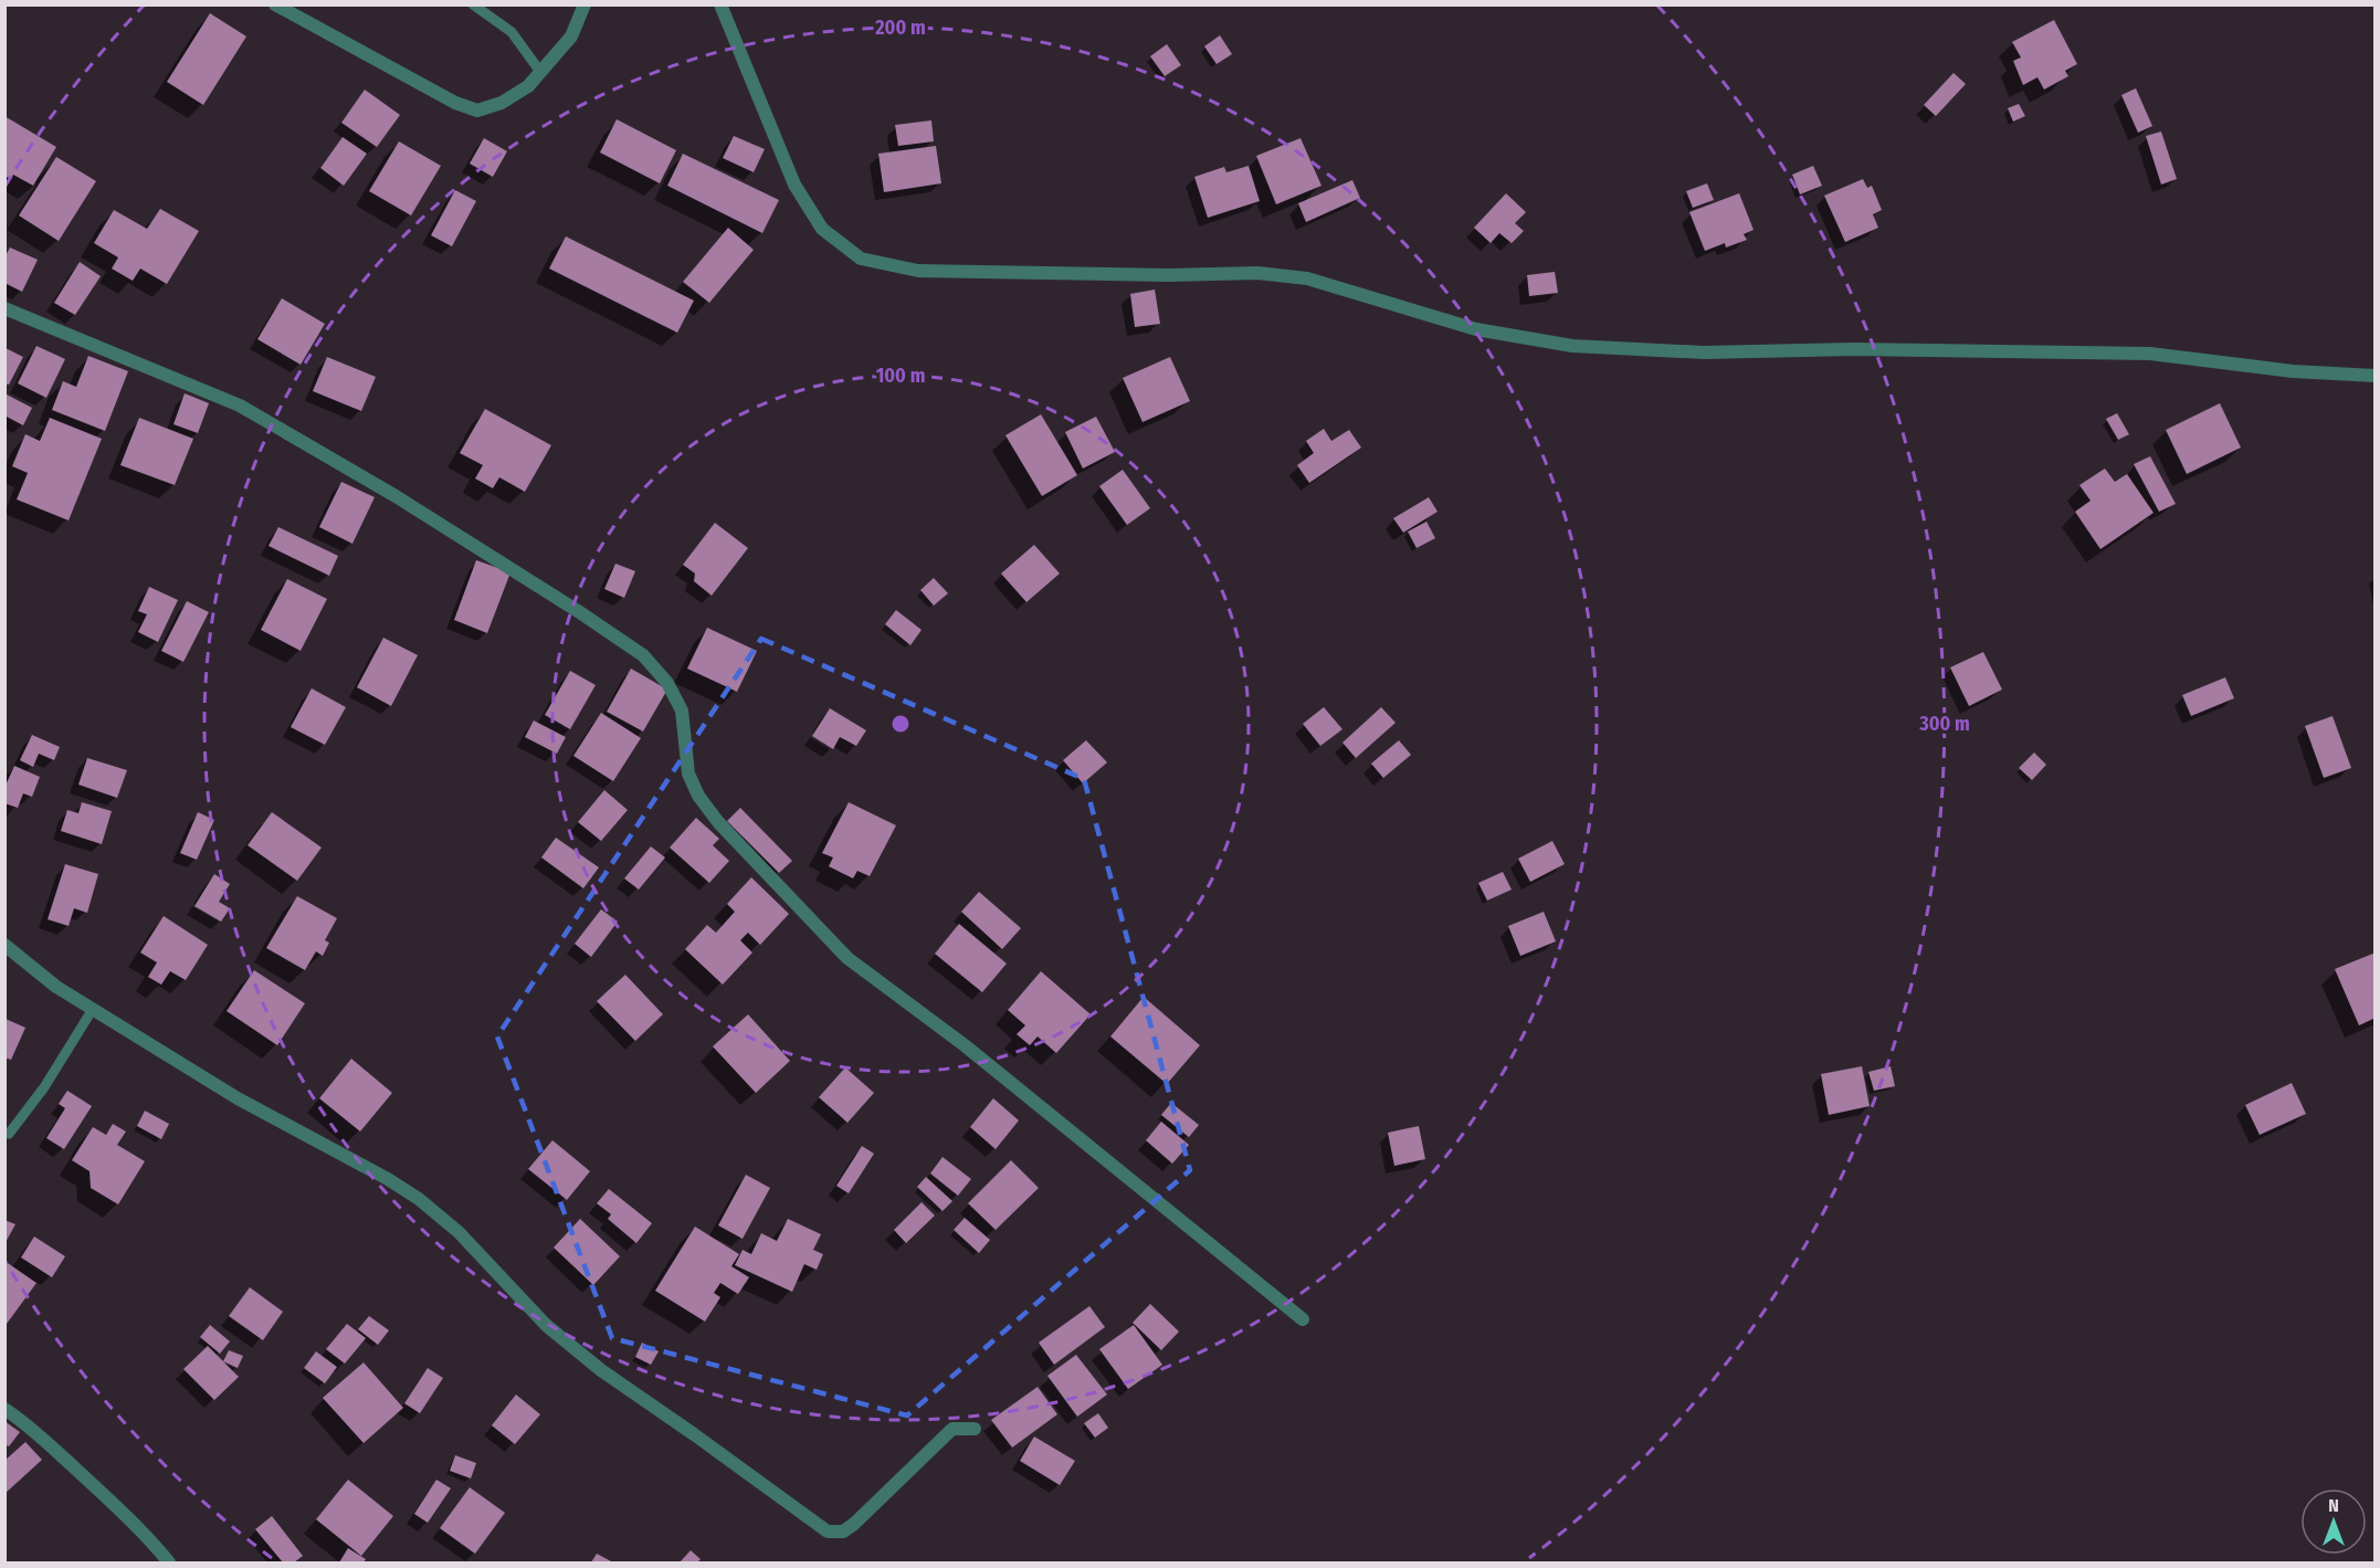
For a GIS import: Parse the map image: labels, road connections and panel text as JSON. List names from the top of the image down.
{
  "north": "top",
  "rings": ["200 m", "100 m", "300 m"]
}
